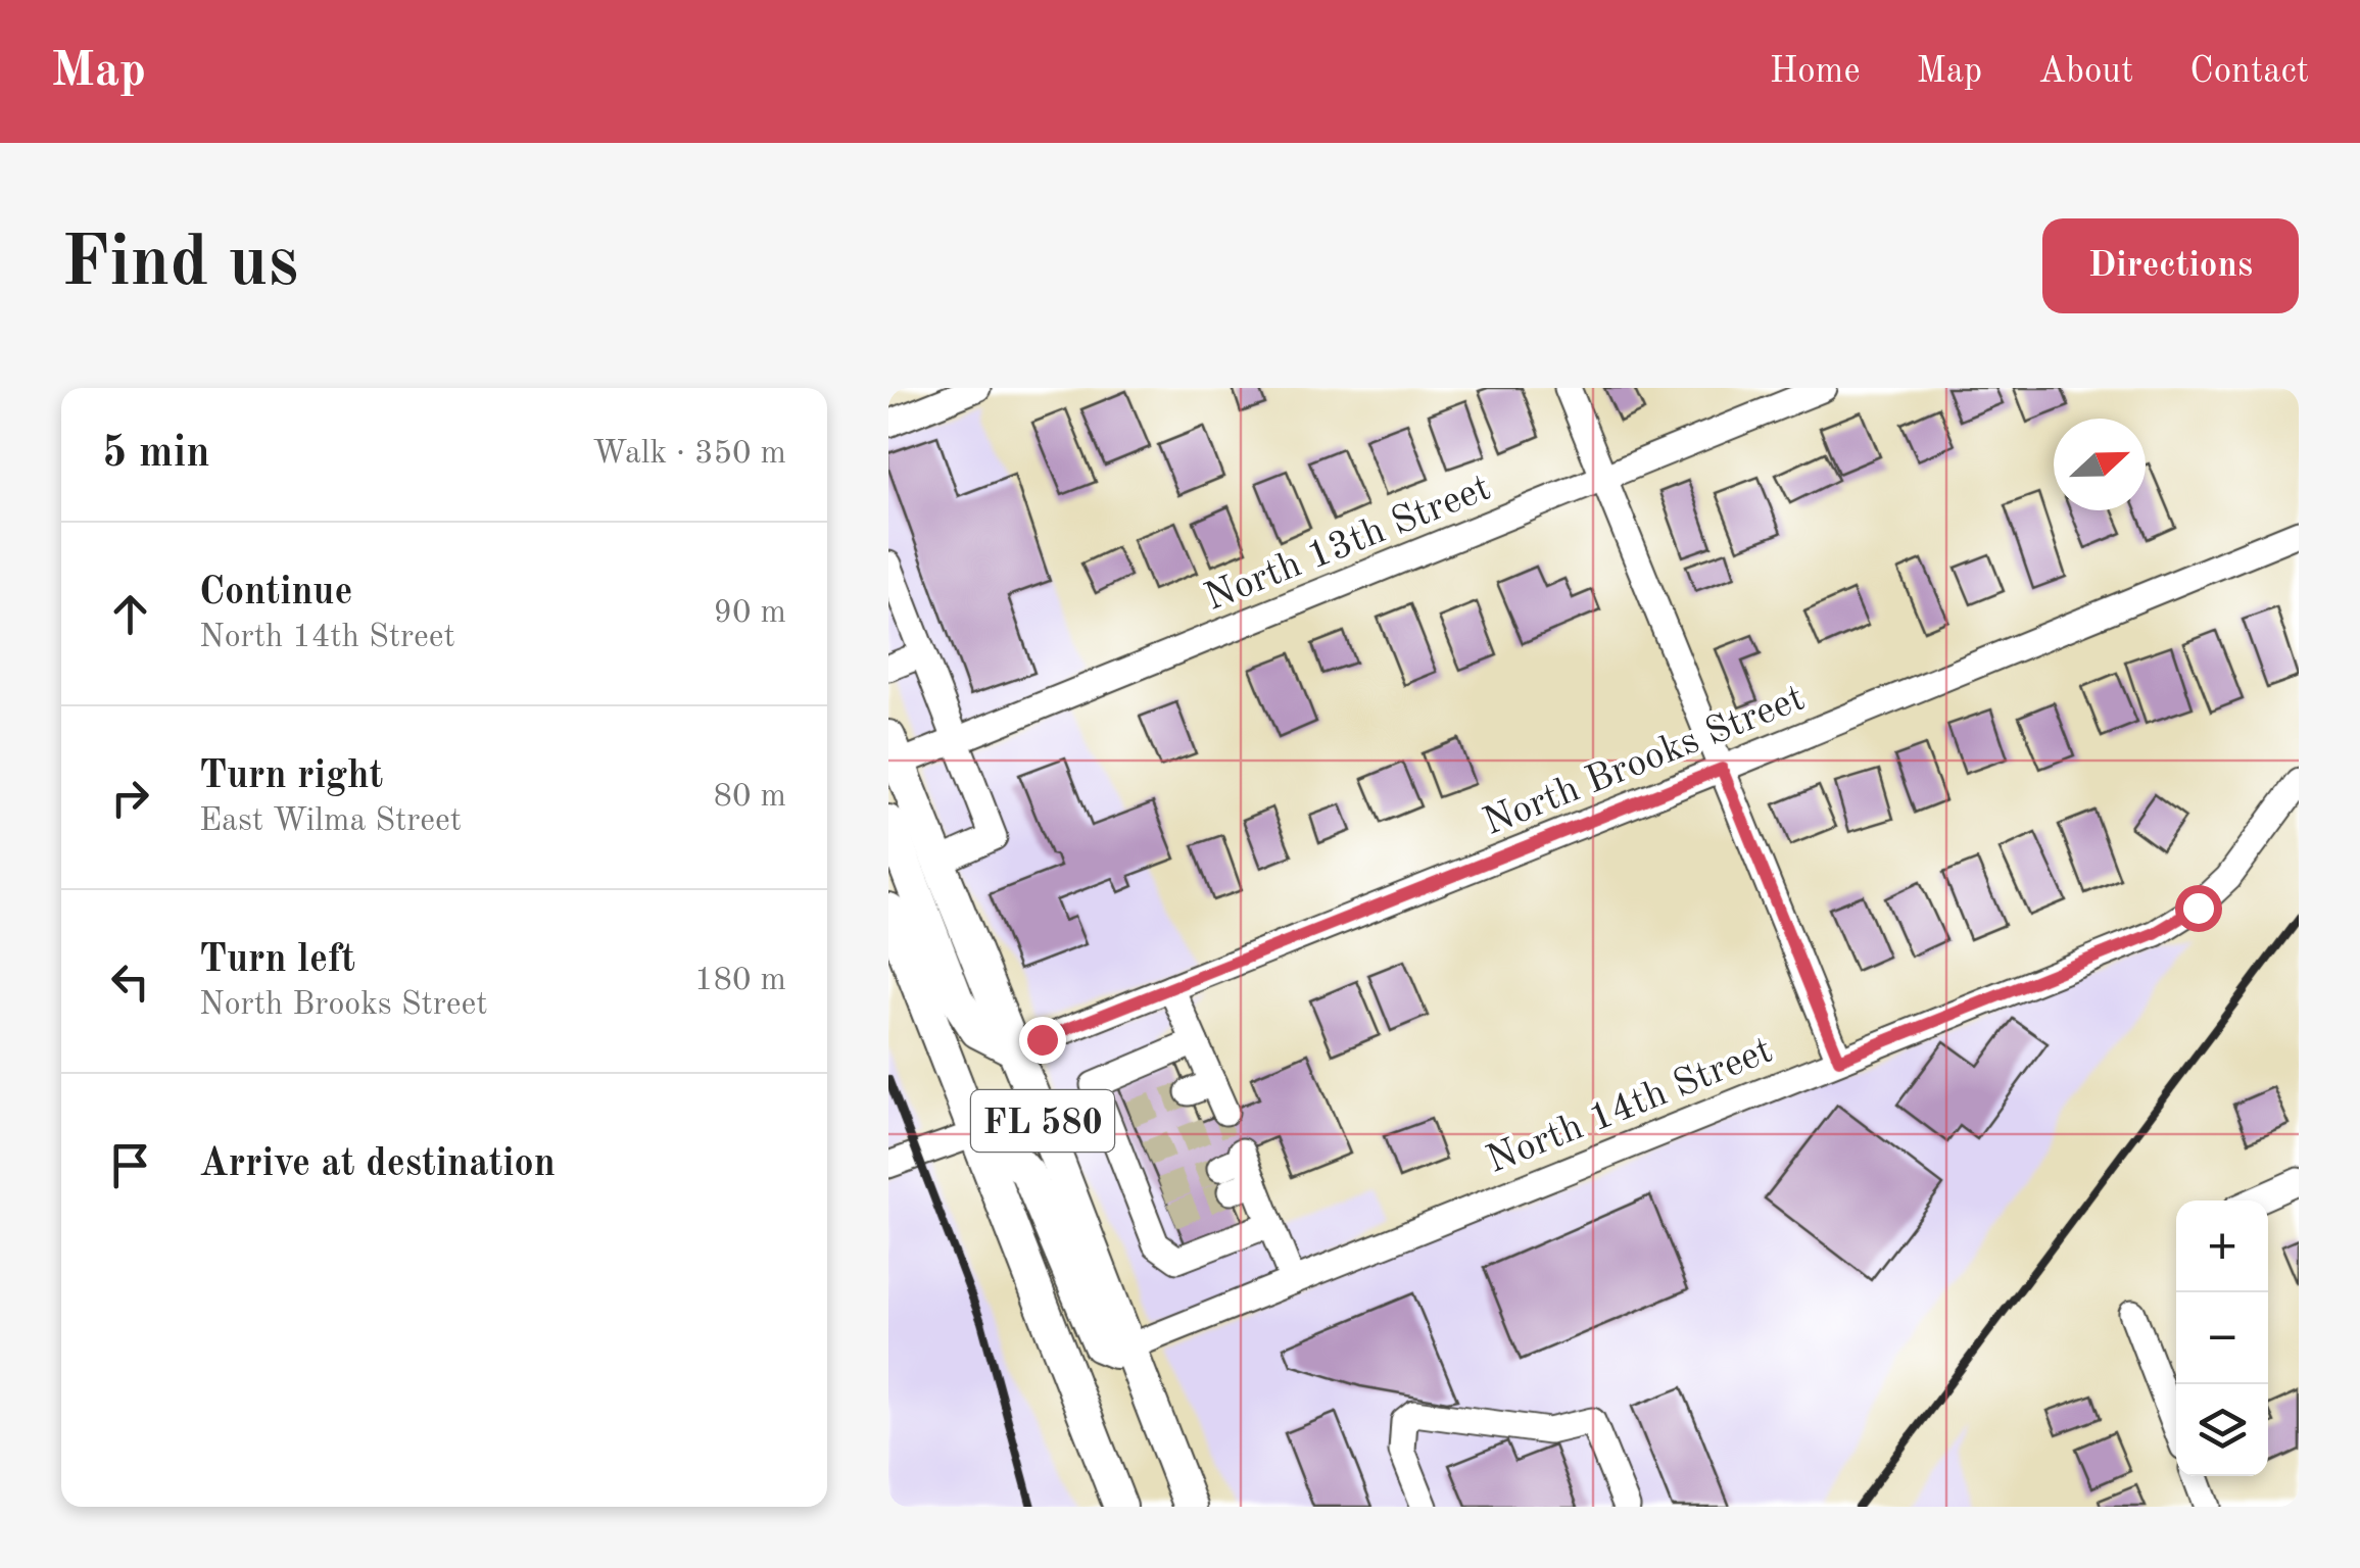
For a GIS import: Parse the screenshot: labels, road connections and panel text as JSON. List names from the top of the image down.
{
  "streets": {
    "main road": ["FL 580"],
    "street": ["North 13th Street", "North Brooks Street", "North 14th Street"]
  },
  "crossings": [
    ["North 13th Street", "FL 580"],
    ["North Brooks Street", "FL 580"],
    ["North 14th Street", "FL 580"]
  ],
  "north": "right",
  "page": {
    "header": "Map",
    "nav": [
      "Home",
      "Map",
      "About",
      "Contact"
    ],
    "buttons": "Directions",
    "title": "Find us",
    "heading": ["5 min", "Walk · 350 m"],
    "list": [
      ["Continue", "North 14th Street", "90 m"],
      ["Turn right", "East Wilma Street", "80 m"],
      ["Turn left", "North Brooks Street", "180 m"],
      "Arrive at destination"
    ],
    "map_buttons": ["+", "−"]
  }
}
